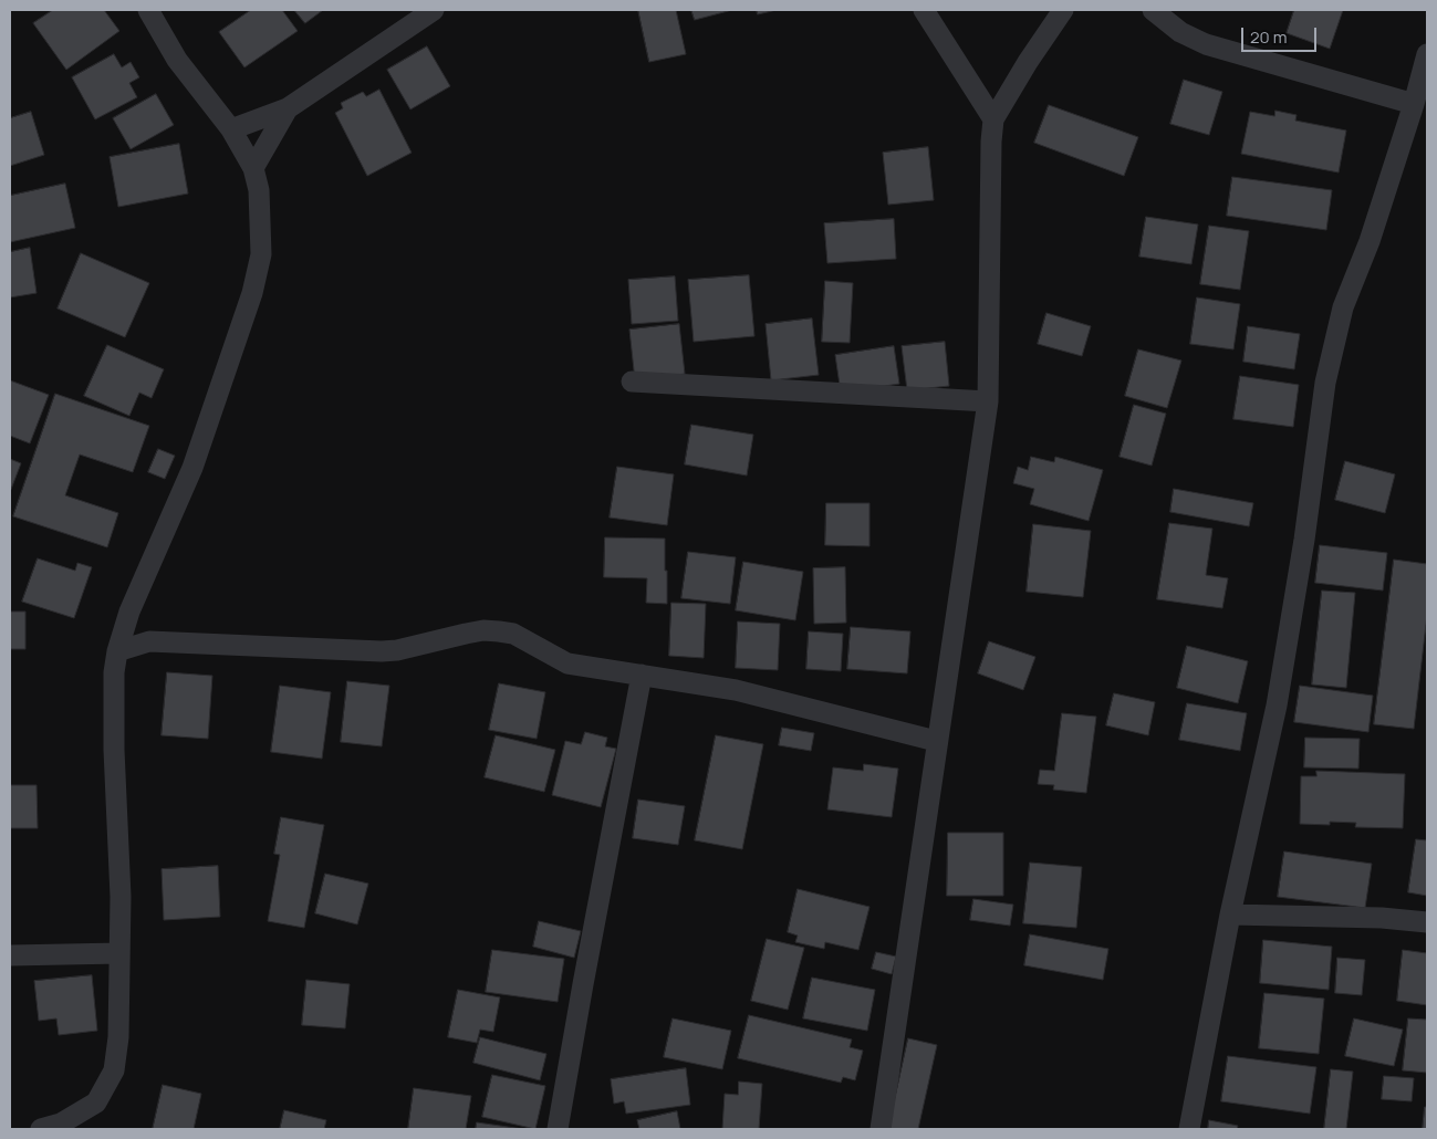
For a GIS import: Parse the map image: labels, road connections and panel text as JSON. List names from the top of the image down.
{
  "scale_bar": "20 m"
}
